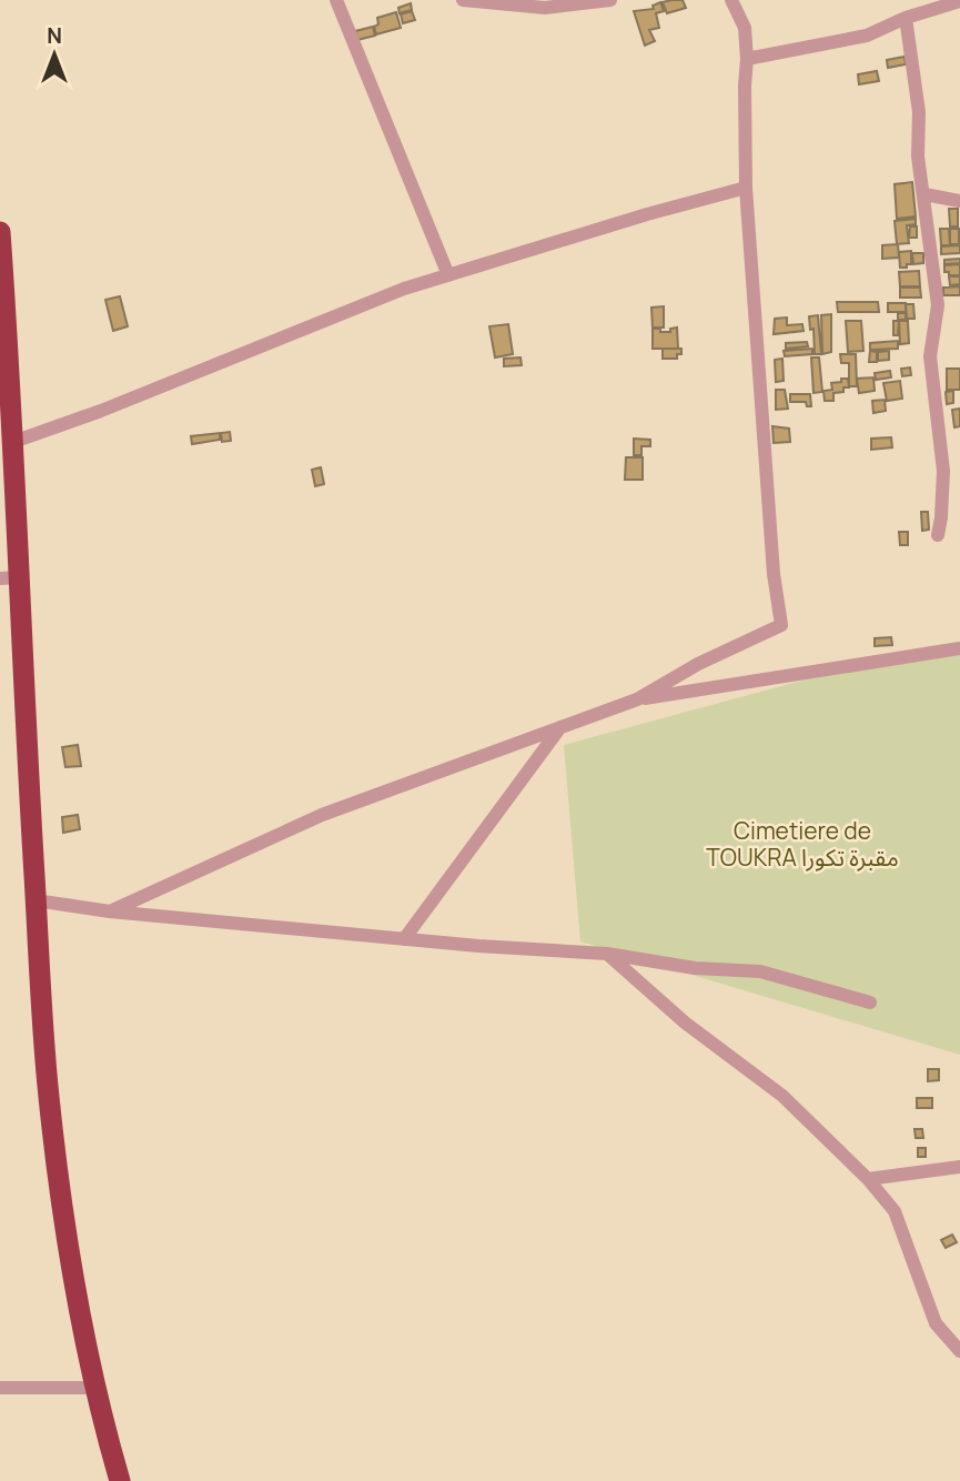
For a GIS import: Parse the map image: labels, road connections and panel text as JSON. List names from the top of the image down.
{
  "parks": ["Cimetiere de TOUKRA مقبرة تكورا"],
  "north": "top"
}
